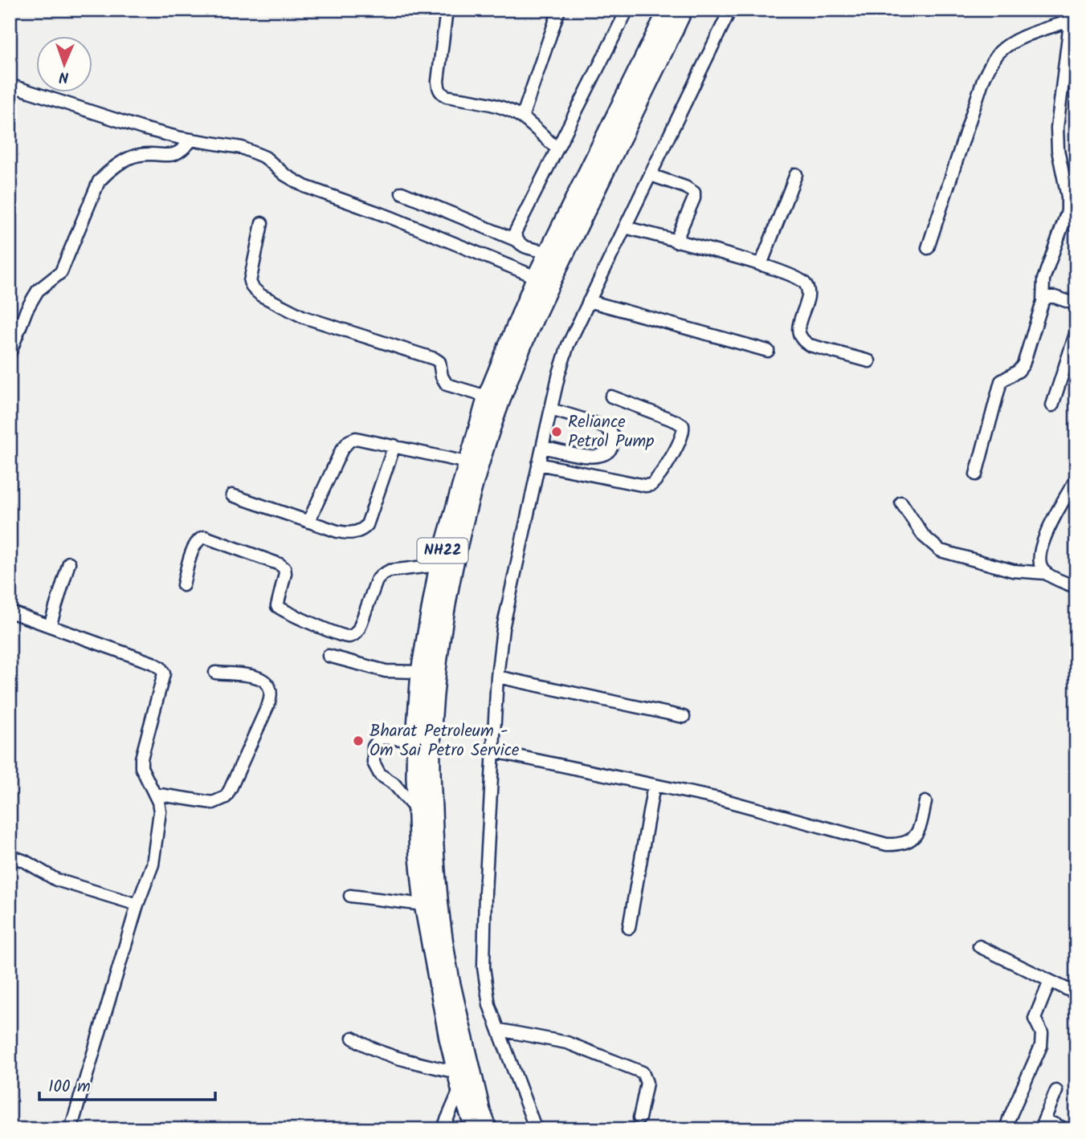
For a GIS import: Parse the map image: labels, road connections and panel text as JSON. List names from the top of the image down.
{
  "streets": {
    "highway": ["NH22"]
  },
  "places": ["Reliance Petrol Pump", "Bharat Petroleum - Om Sai Petro Service"],
  "scale_bar": "100 m",
  "north": "bottom"
}
